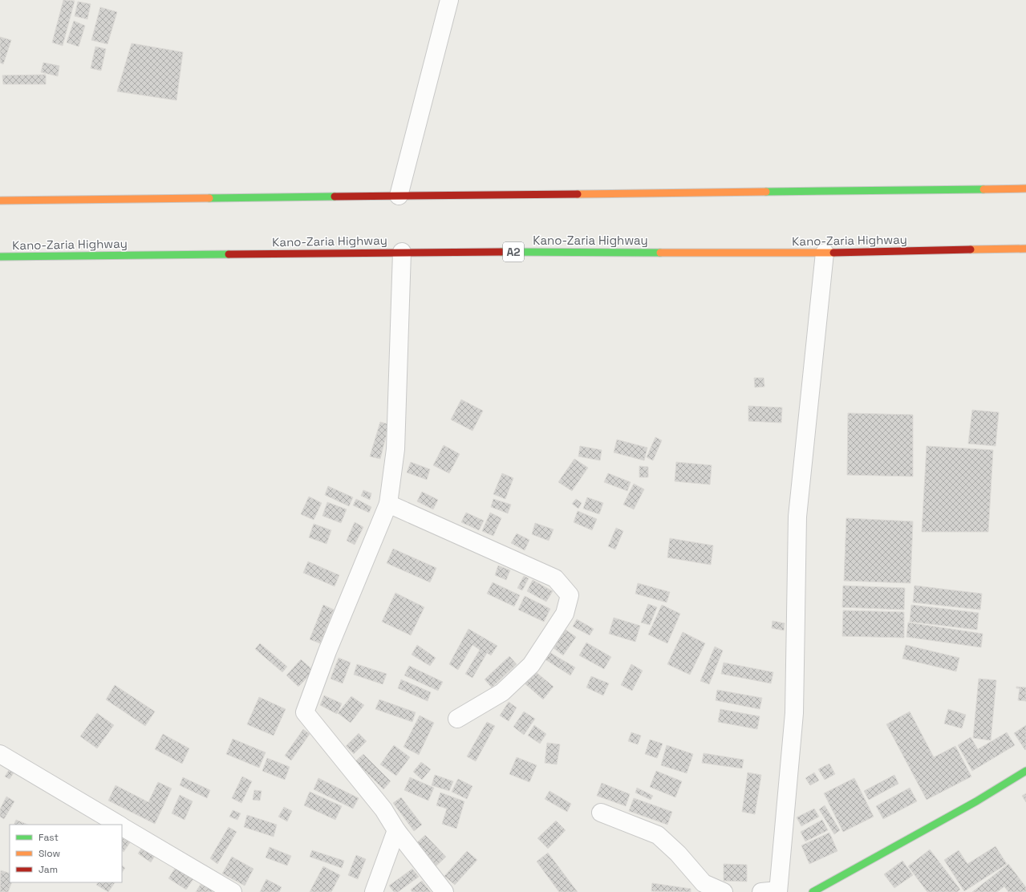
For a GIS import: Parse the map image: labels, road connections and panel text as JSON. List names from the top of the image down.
{
  "streets": {
    "main road": ["Kano-Zaria Highway", "A2"]
  },
  "legend": ["Fast", "Slow", "Jam"]
}
